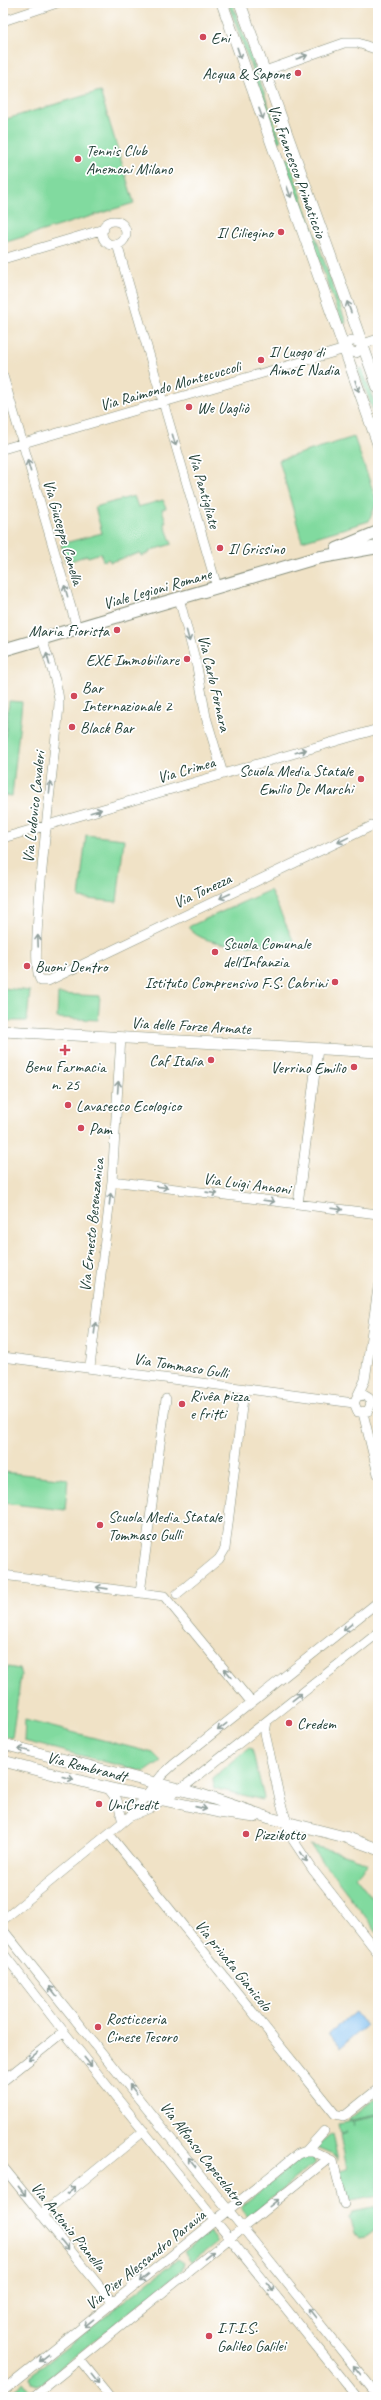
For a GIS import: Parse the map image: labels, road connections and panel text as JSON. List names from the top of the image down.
{
  "streets": {
    "main road": ["Viale Legioni Romane"],
    "street": [
      "Via Francesco Primaticcio",
      "Via Raimondo Montecuccoli",
      "Via Pantigliate",
      "Via Giuseppe Canella",
      "Via Carlo Fornara",
      "Via Crimea",
      "Via Ludovico Cavaleri",
      "Via Tonezza",
      "Via delle Forze Armate",
      "Via Luigi Annoni",
      "Via Ernesto Besenzanica",
      "Via Tommaso Gulli",
      "Via Rembrandt",
      "Via privata Gianicolo",
      "Via Alfonso Capecelatro",
      "Via Antonio Pianella",
      "Via Pier Alessandro Paravia"
    ]
  },
  "crossings": [
    ["Via Francesco Primaticcio", "Via Raimondo Montecuccoli"],
    ["Via Raimondo Montecuccoli", "Via Pantigliate"],
    ["Via Raimondo Montecuccoli", "Via Giuseppe Canella"],
    ["Via Pantigliate", "Viale Legioni Romane"],
    ["Via Giuseppe Canella", "Viale Legioni Romane"],
    ["Viale Legioni Romane", "Via Carlo Fornara"],
    ["Viale Legioni Romane", "Via Ludovico Cavaleri"],
    ["Via Carlo Fornara", "Via Crimea"],
    ["Via Crimea", "Via Ludovico Cavaleri"],
    ["Via Ludovico Cavaleri", "Via Tonezza"],
    ["Via delle Forze Armate", "Via Ernesto Besenzanica"],
    ["Via Luigi Annoni", "Via Ernesto Besenzanica"],
    ["Via Ernesto Besenzanica", "Via Tommaso Gulli"],
    ["Via Alfonso Capecelatro", "Via Pier Alessandro Paravia"],
    ["Via Antonio Pianella", "Via Pier Alessandro Paravia"]
  ],
  "one_way": [
    "Via Pantigliate",
    "Via Giuseppe Canella",
    "Via Carlo Fornara",
    "Via Crimea",
    "Via Ludovico Cavaleri",
    "Via Tonezza",
    "Via Luigi Annoni",
    "Via Ernesto Besenzanica",
    "Via Antonio Pianella"
  ],
  "places": {
    "other": [
      "Eni",
      "Acqua & Sapone",
      "Tennis Club Anemoni Milano",
      "Il Ciliegino",
      "Il Luogo di AimoE Nadia",
      "We Uagliò",
      "Il Grissino",
      "Maria Fiorista",
      "EXE Immobiliare",
      "Bar Internazionale 2",
      "Black Bar",
      "Scuola Media Statale Emilio De Marchi",
      "Scuola Comunale dell'Infanzia",
      "Buoni Dentro",
      "Istituto Comprensivo F.S. Cabrini",
      "Caf Italia",
      "Verrino Emilio",
      "Lavasecco Ecologico",
      "Pam",
      "Rivêa pizza e fritti",
      "Scuola Media Statale Tommaso Gulli",
      "Credem",
      "UniCredit",
      "Pizzikotto",
      "Rosticceria Cinese Tesoro",
      "I.T.I.S. Galileo Galilei"
    ],
    "health": ["Benu Farmacia n. 25"]
  }
}
